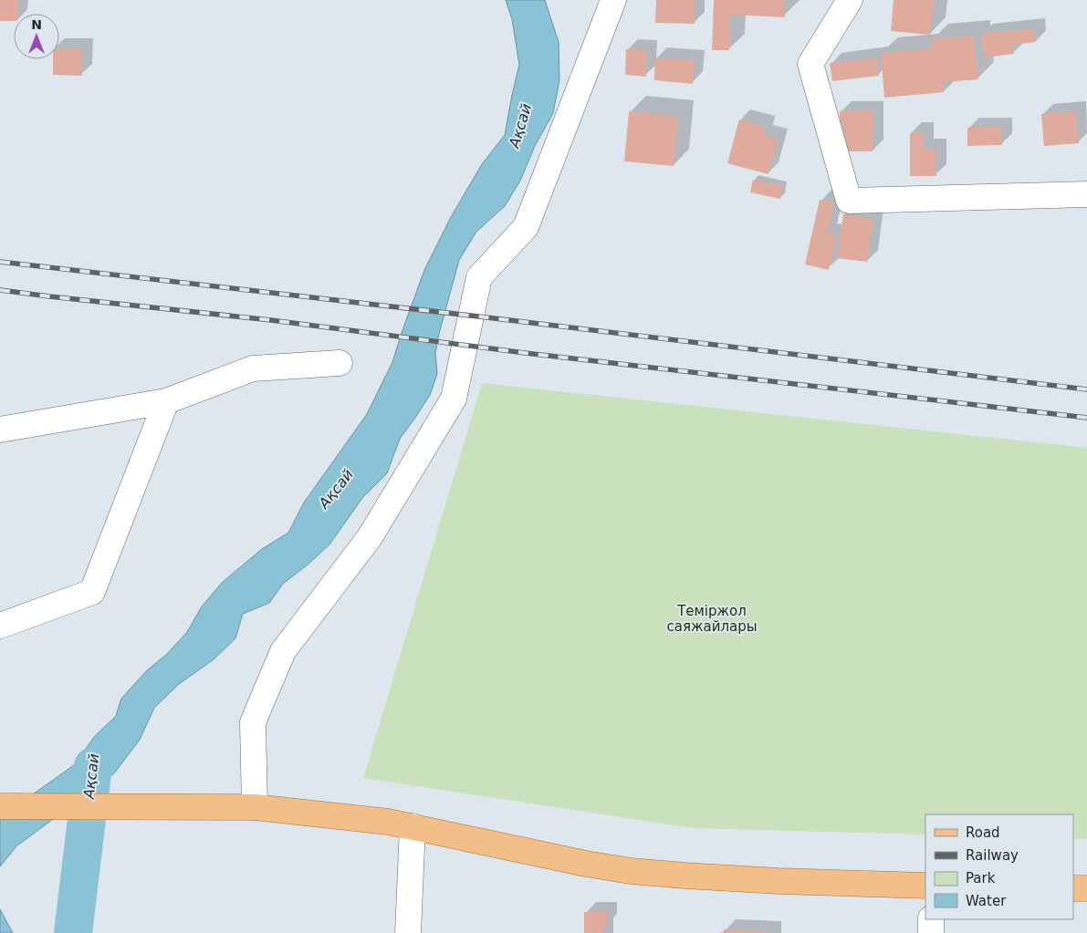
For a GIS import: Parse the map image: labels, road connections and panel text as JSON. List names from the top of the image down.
{
  "water": ["Ақсай"],
  "parks": ["Теміржол саяжайлары"],
  "legend": [
    "Road",
    "Railway",
    "Park",
    "Water"
  ],
  "north": "top"
}
